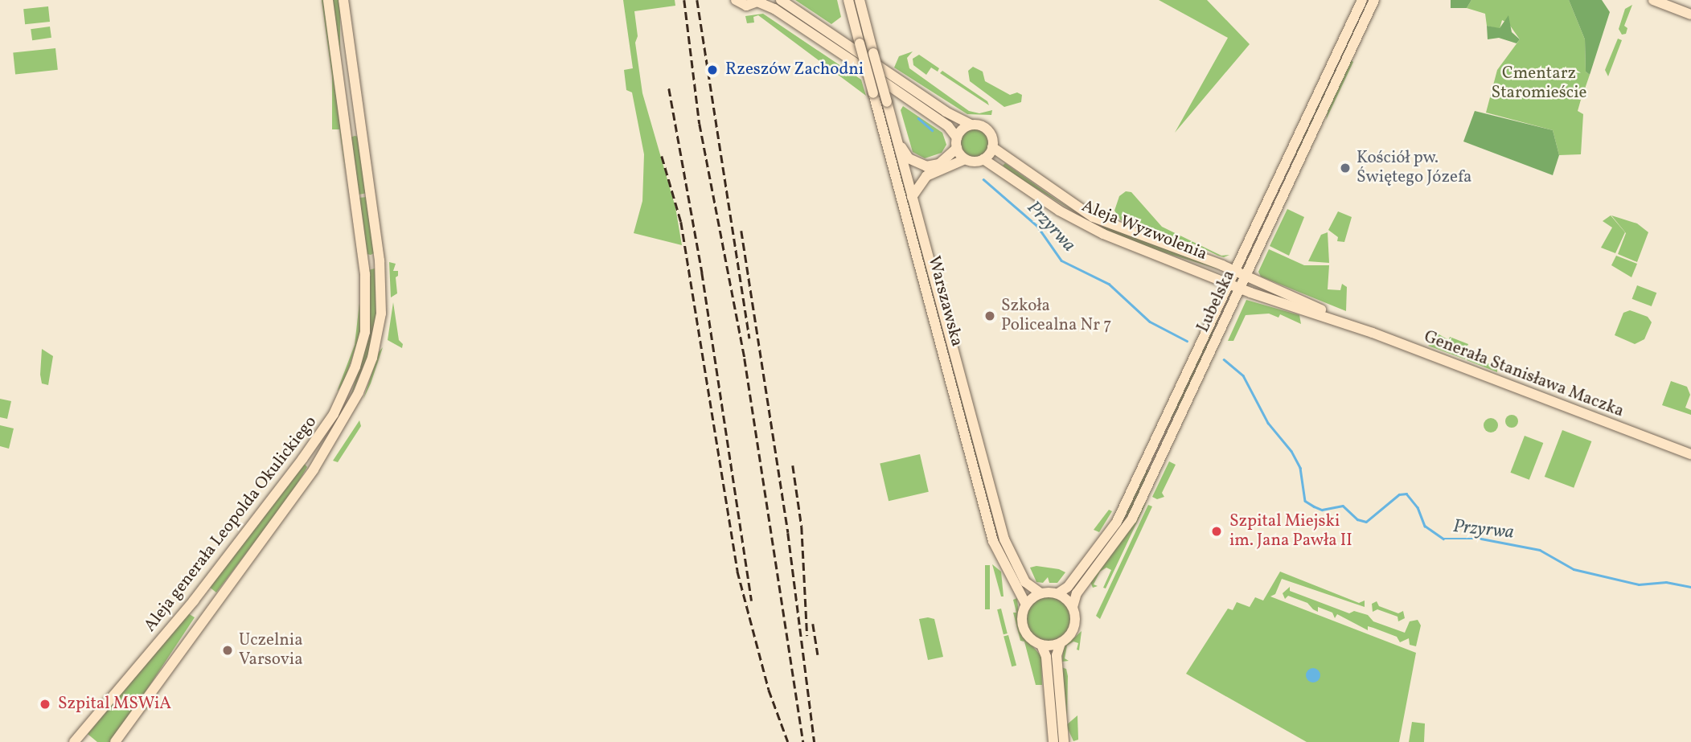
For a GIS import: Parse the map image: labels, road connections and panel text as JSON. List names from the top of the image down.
{
  "streets": {
    "main road": [
      "Aleja Wyzwolenia",
      "Warszawska",
      "Lubelska",
      "Generała Stanisława Maczka",
      "Aleja generała Leopolda Okulickiego"
    ]
  },
  "crossings": [
    ["Aleja Wyzwolenia", "Lubelska"],
    ["Aleja Wyzwolenia", "Generała Stanisława Maczka"],
    ["Warszawska", "Lubelska"],
    ["Lubelska", "Generała Stanisława Maczka"]
  ],
  "water": ["Przyrwa"],
  "parks": ["Cmentarz Staromieście"],
  "places": [
    "Rzeszów Zachodni",
    "Kościół pw. Świętego Józefa",
    "Szkoła Policealna Nr 7",
    "Szpital Miejski im. Jana Pawła II",
    "Uczelnia Varsovia",
    "Szpital MSWiA"
  ]
}
